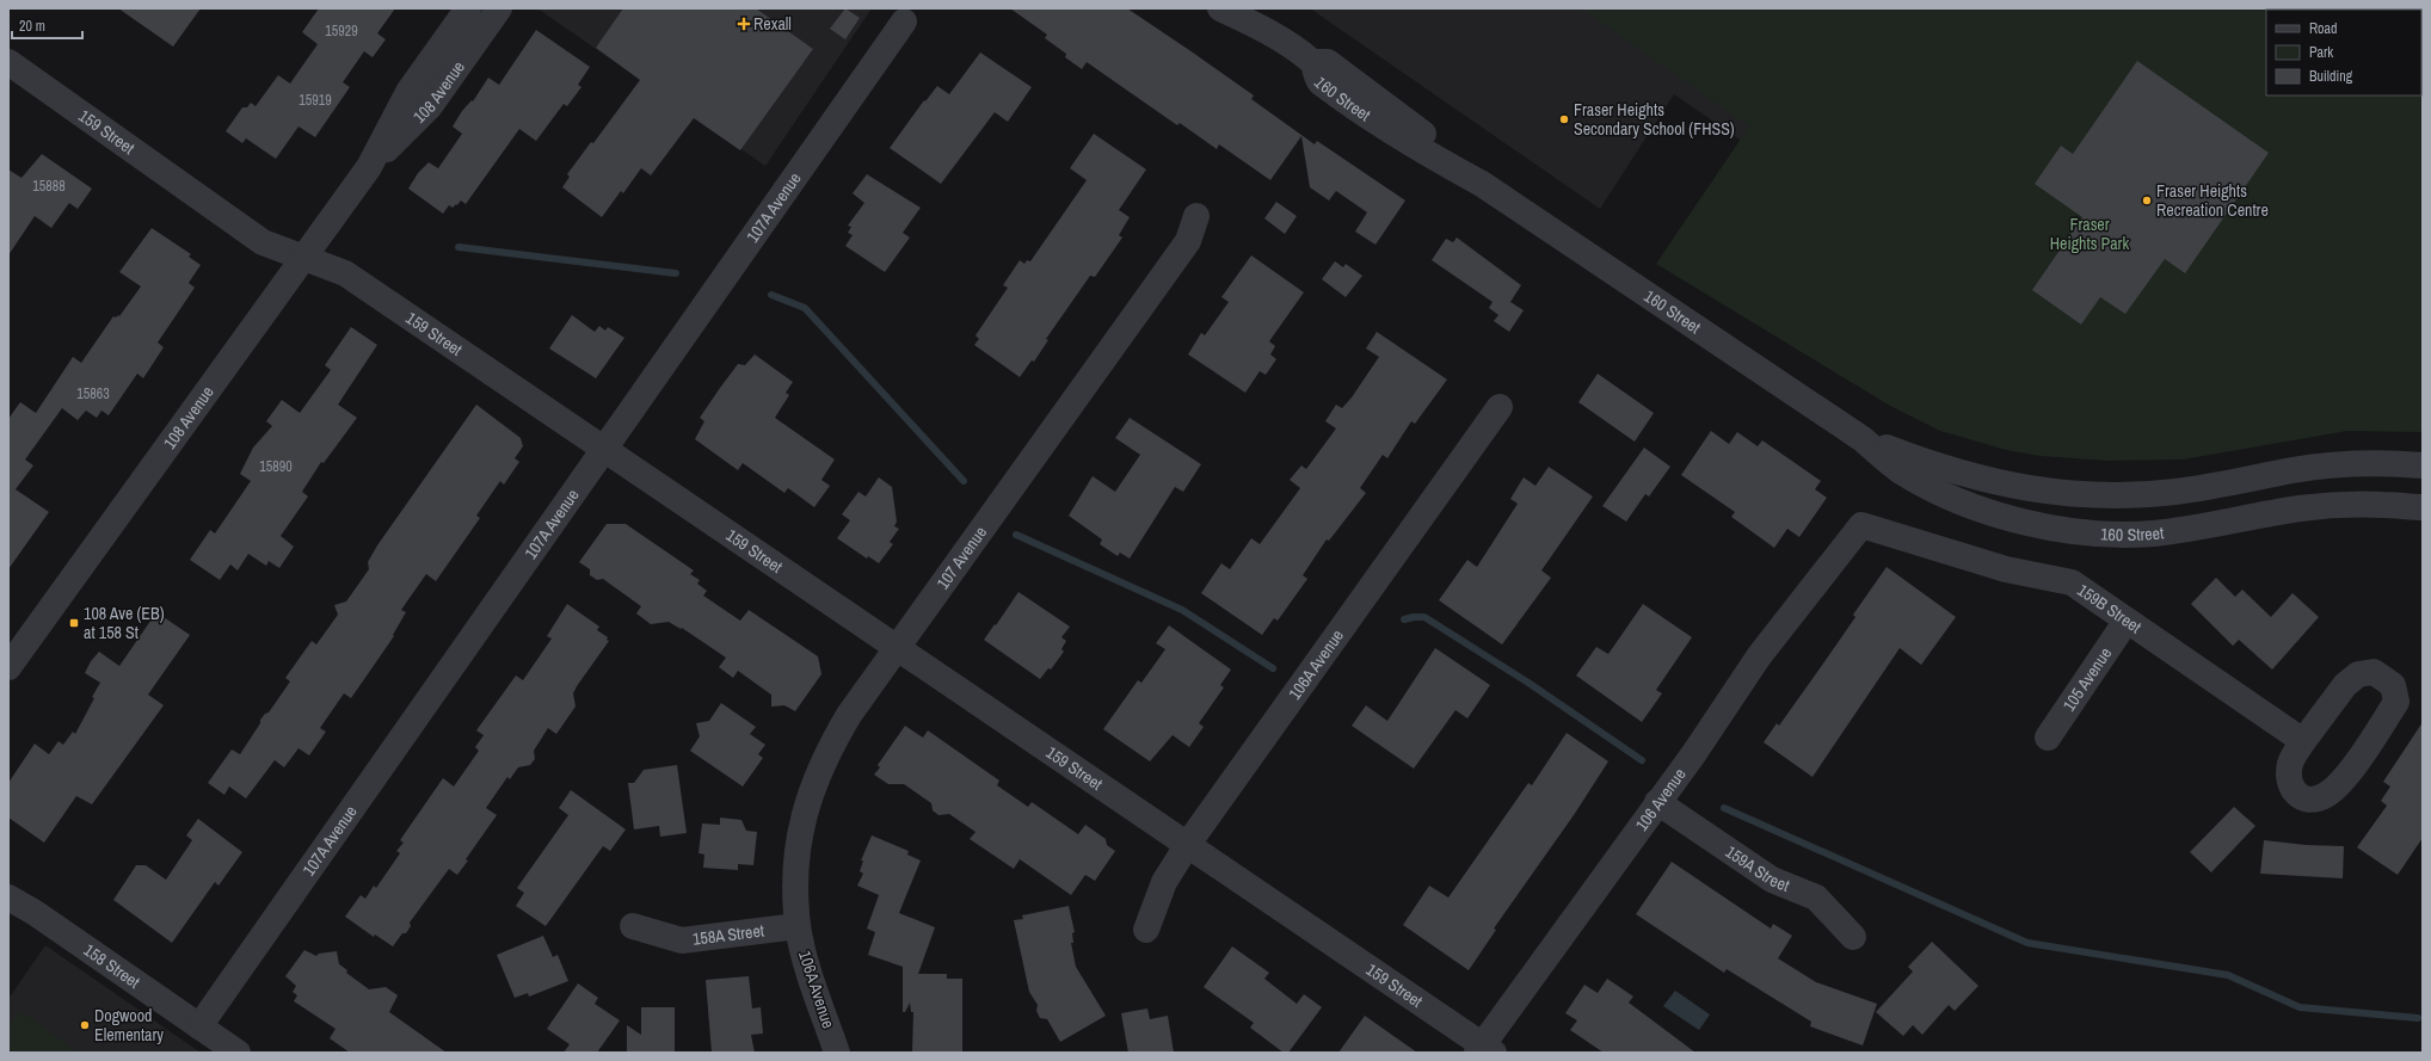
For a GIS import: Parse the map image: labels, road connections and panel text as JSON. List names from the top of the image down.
{
  "streets": {
    "street": [
      "108 Avenue",
      "160 Street",
      "159 Street",
      "107A Avenue",
      "107 Avenue",
      "159B Street",
      "106A Avenue",
      "105 Avenue",
      "106 Avenue",
      "159A Street",
      "158A Street",
      "158 Street"
    ]
  },
  "crossings": [
    ["108 Avenue", "159 Street"],
    ["159 Street", "107A Avenue"],
    ["159 Street", "107 Avenue"],
    ["159 Street", "106A Avenue"],
    ["159 Street", "106 Avenue"],
    ["107A Avenue", "158 Street"],
    ["107 Avenue", "106A Avenue"],
    ["107 Avenue", "158A Street"],
    ["159B Street", "105 Avenue"],
    ["159B Street", "106 Avenue"],
    ["106A Avenue", "158A Street"],
    ["106 Avenue", "159A Street"]
  ],
  "parks": ["Fraser Heights Park"],
  "places": {
    "health": ["Rexall"],
    "other": ["Fraser Heights Secondary School (FHSS)", "Fraser Heights Recreation Centre", "Dogwood Elementary"],
    "transit": ["108 Ave (EB) at 158 St"]
  },
  "house_numbers": [
    "15929",
    "15919",
    "15888",
    "15863",
    "15890"
  ],
  "legend": ["Road", "Park", "Building"],
  "scale_bar": "20 m"
}
